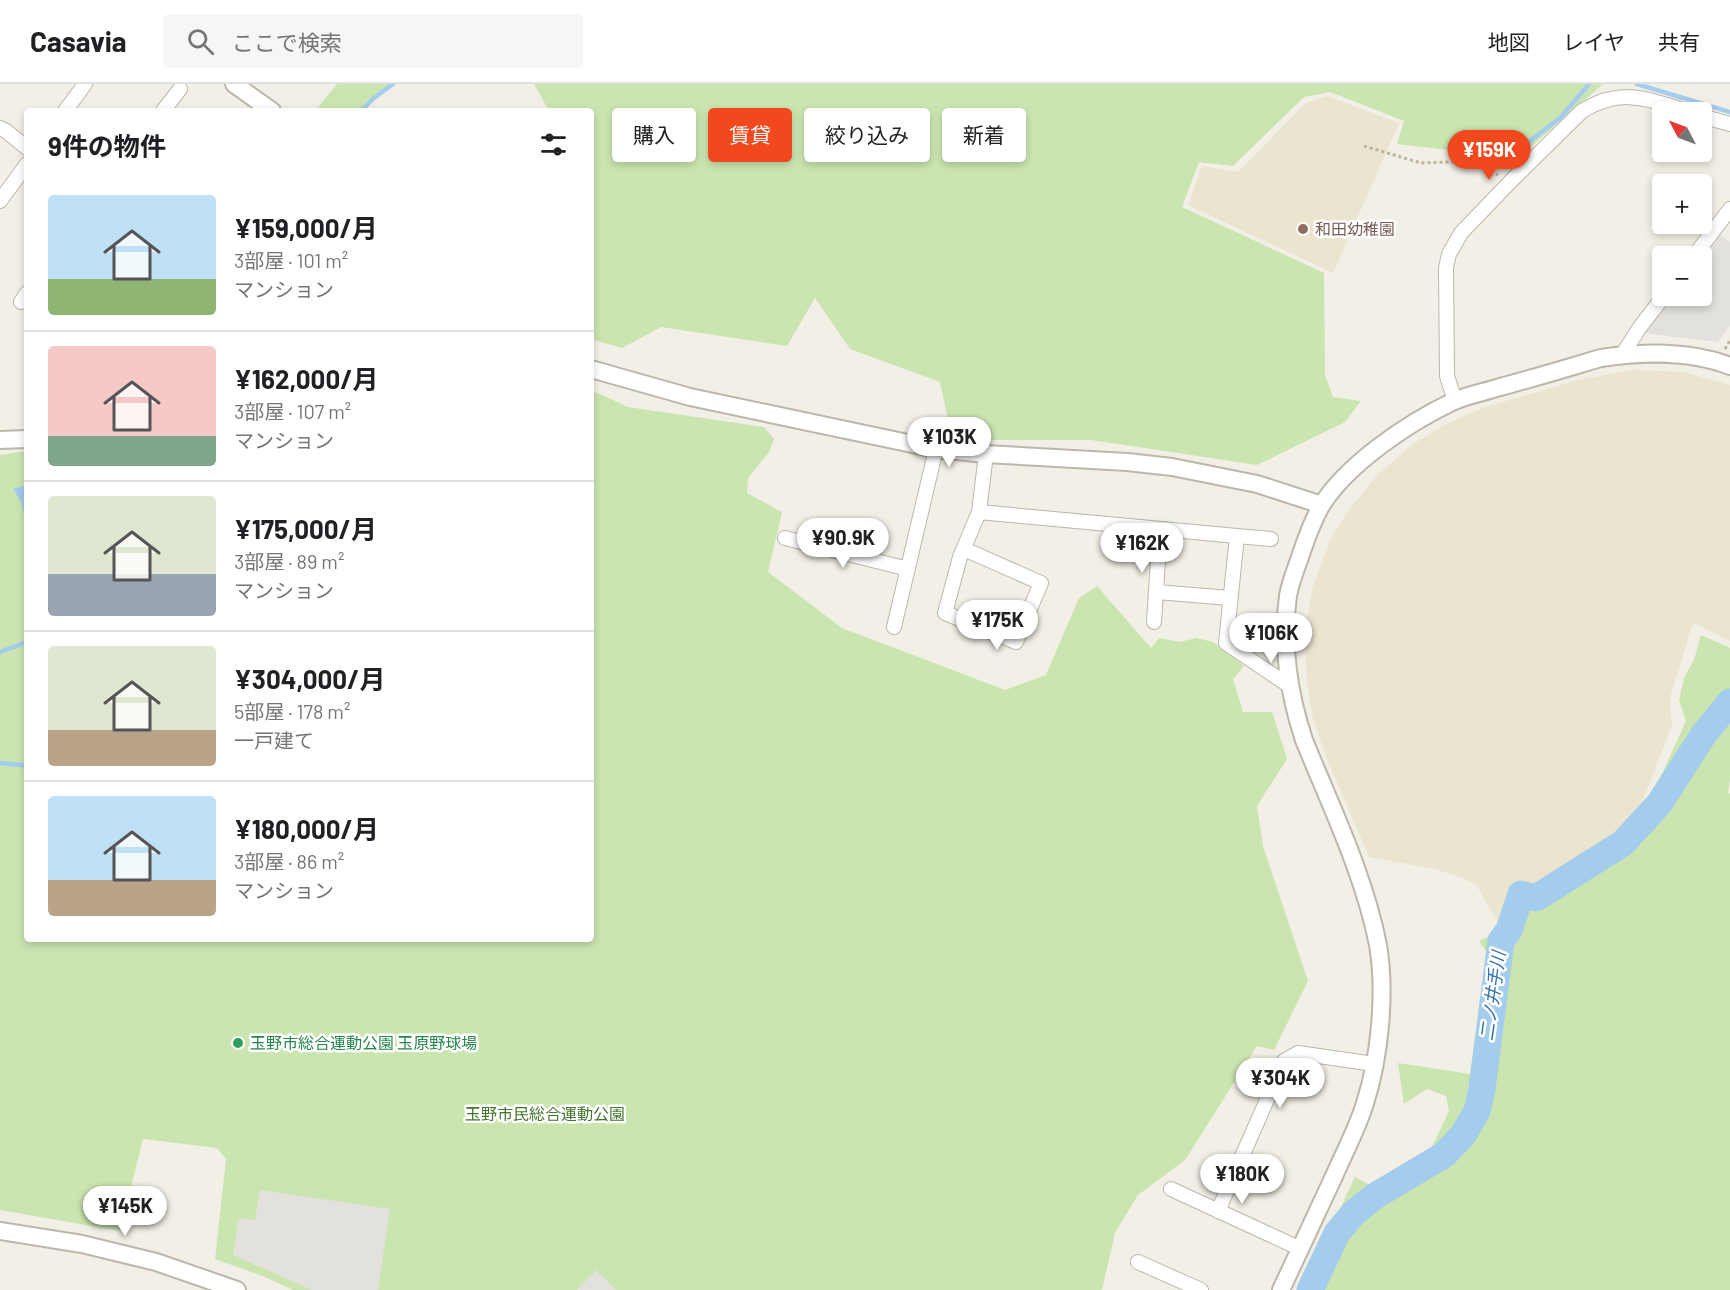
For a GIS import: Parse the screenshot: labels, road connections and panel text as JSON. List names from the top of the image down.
{
  "water": ["二ノ井手川"],
  "parks": ["玉野市民総合運動公園"],
  "places": ["和田幼稚園", "玉野市総合運動公園 玉原野球場"],
  "north": "top left",
  "page": {
    "header": "Casavia",
    "search": "ここで検索",
    "nav": ["地図", "レイヤ", "共有"],
    "map_buttons": ["+", "−"],
    "chip": [
      "購入",
      "賃貸",
      "絞り込み",
      "新着"
    ],
    "heading": "9件の物件",
    "price": [
      "¥159K",
      "¥103K",
      "¥90.9K",
      "¥162K",
      "¥175K",
      "¥106K",
      "¥304K",
      "¥180K",
      "¥145K"
    ],
    "list": [
      {
        "name": "¥159,000/月",
        "note": "3部屋 · 101 m² · マンション"
      },
      {
        "name": "¥162,000/月",
        "note": "3部屋 · 107 m² · マンション"
      },
      {
        "name": "¥175,000/月",
        "note": "3部屋 · 89 m² · マンション"
      },
      {
        "name": "¥304,000/月",
        "note": "5部屋 · 178 m² · 一戸建て"
      },
      {
        "name": "¥180,000/月",
        "note": "3部屋 · 86 m² · マンション"
      }
    ]
  }
}
